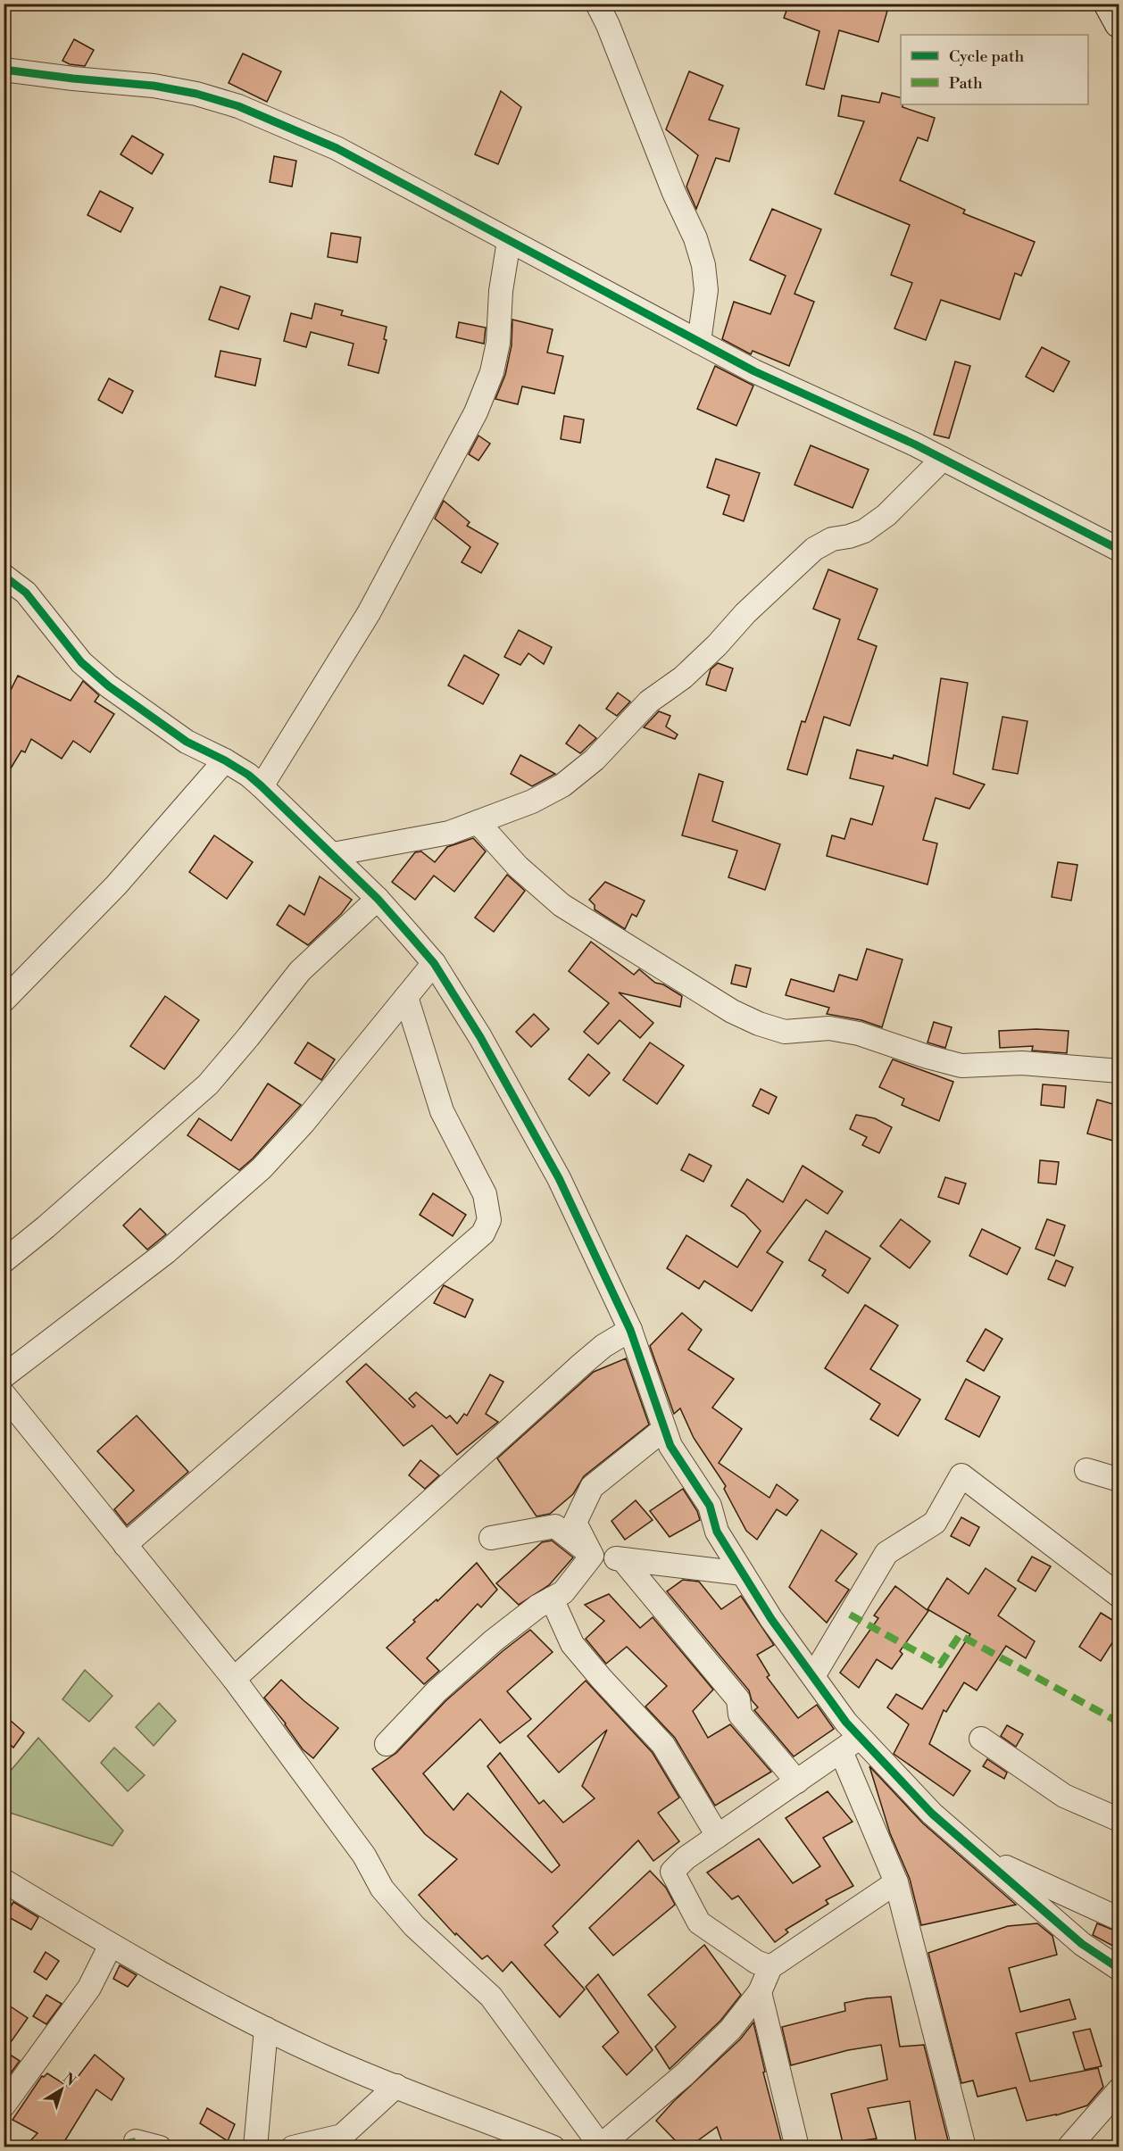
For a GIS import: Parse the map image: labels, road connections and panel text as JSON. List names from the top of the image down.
{
  "legend": ["Cycle path", "Path"],
  "north": "top right"
}
